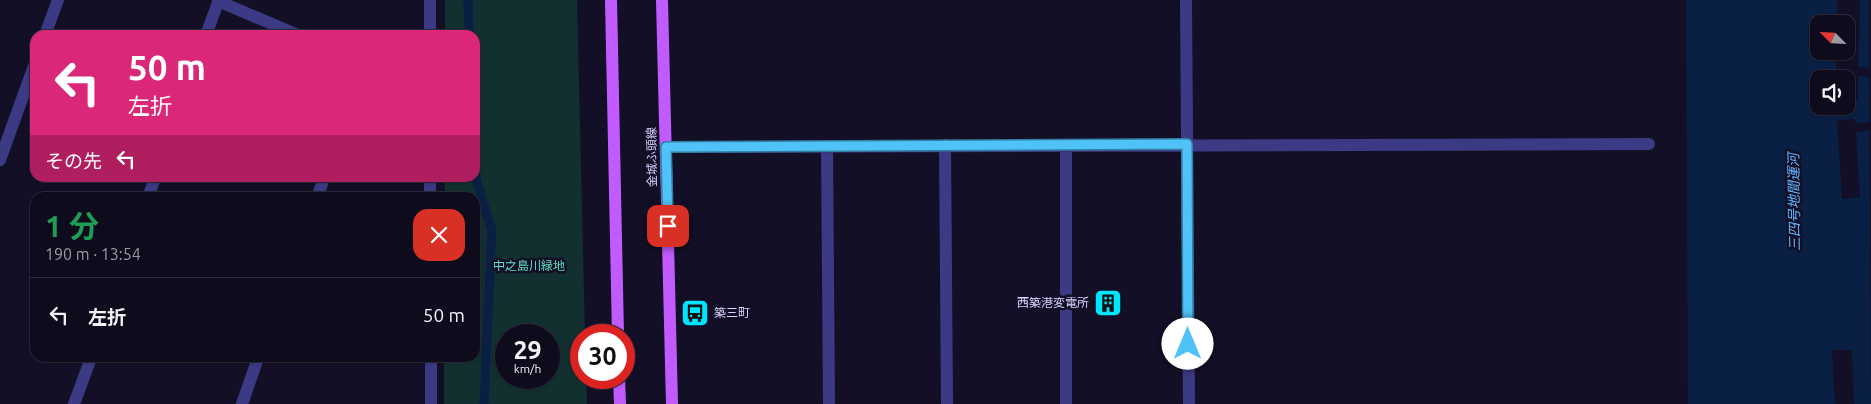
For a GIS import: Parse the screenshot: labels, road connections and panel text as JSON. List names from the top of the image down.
{
  "streets": {
    "main road": ["金城ふ頭線"]
  },
  "water": ["三四号地間運河"],
  "parks": ["中之島川緑地"],
  "places": {
    "building": ["西築港変電所"],
    "bus stop": ["築三町"]
  },
  "north": "top left",
  "page": {
    "turn": ["50 m", "左折"],
    "then": "その先",
    "heading": ["1 分", "190 m · 13:54"],
    "list": [
      {
        "name": "左折",
        "value": "50 m"
      }
    ],
    "speed": "29 km/h",
    "limit": "30"
  }
}
